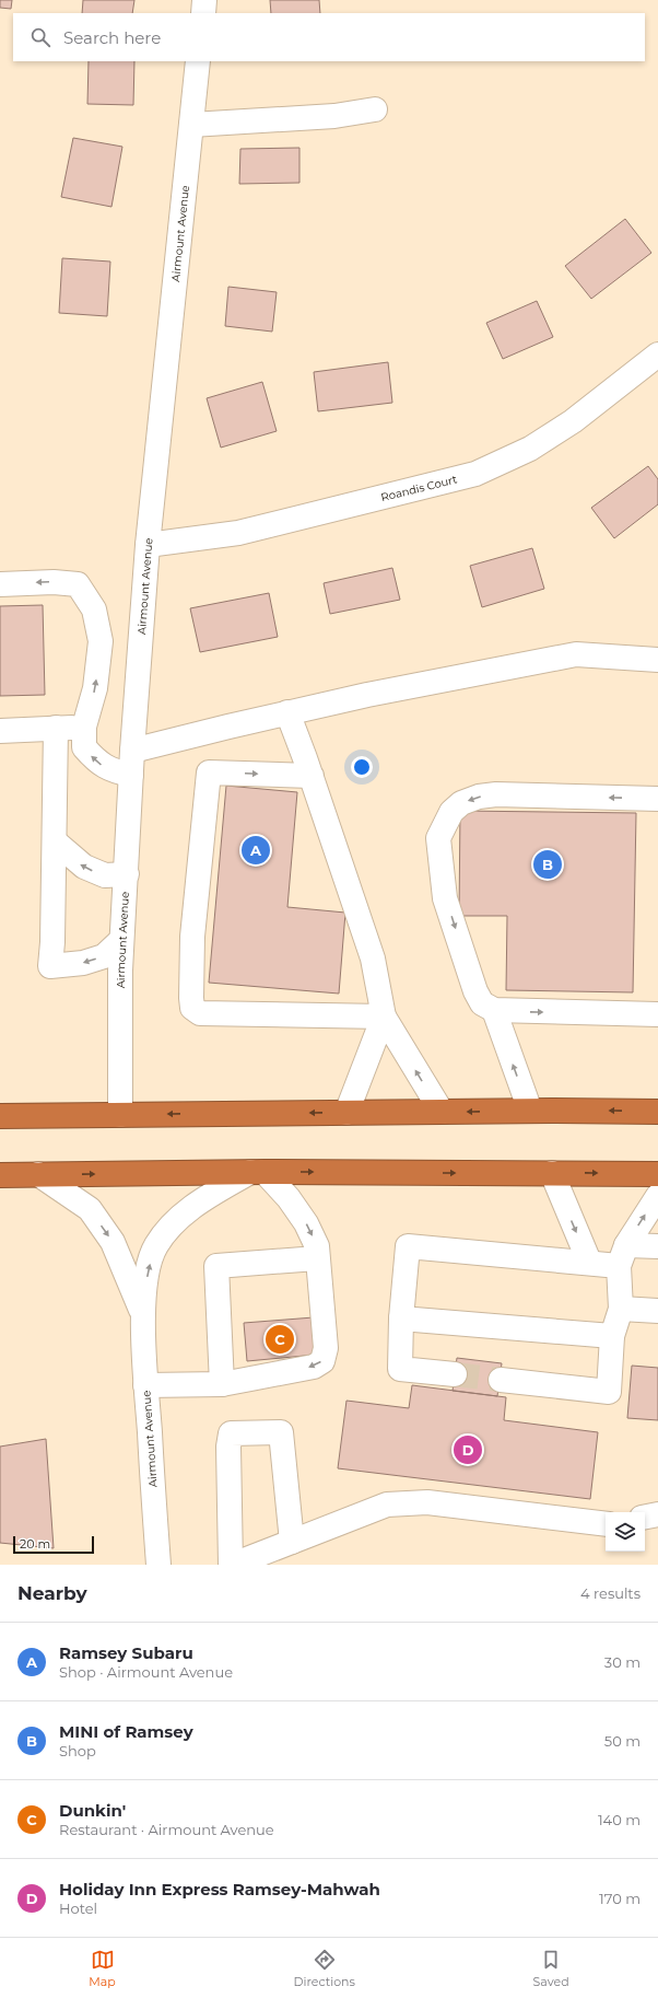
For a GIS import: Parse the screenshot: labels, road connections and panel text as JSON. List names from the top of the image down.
{
  "streets": {
    "street": ["Airmount Avenue", "Roandis Court"]
  },
  "crossings": [
    ["Airmount Avenue", "Roandis Court"]
  ],
  "scale_bar": "20 m",
  "page": {
    "search": "Search here",
    "pins": [
      "A",
      "B",
      "C",
      "D"
    ],
    "scale": "20 m",
    "heading": ["Nearby", "4 results"],
    "list": [
      {
        "mark": "A",
        "name": "Ramsey Subaru",
        "note": "Shop · Airmount Avenue",
        "value": "30 m"
      },
      {
        "mark": "B",
        "name": "MINI of Ramsey",
        "note": "Shop",
        "value": "50 m"
      },
      {
        "mark": "C",
        "name": "Dunkin'",
        "note": "Restaurant · Airmount Avenue",
        "value": "140 m"
      },
      {
        "mark": "D",
        "name": "Holiday Inn Express Ramsey-Mahwah",
        "note": "Hotel",
        "value": "170 m"
      }
    ],
    "nav": ["Map", "Directions", "Saved"]
  }
}
